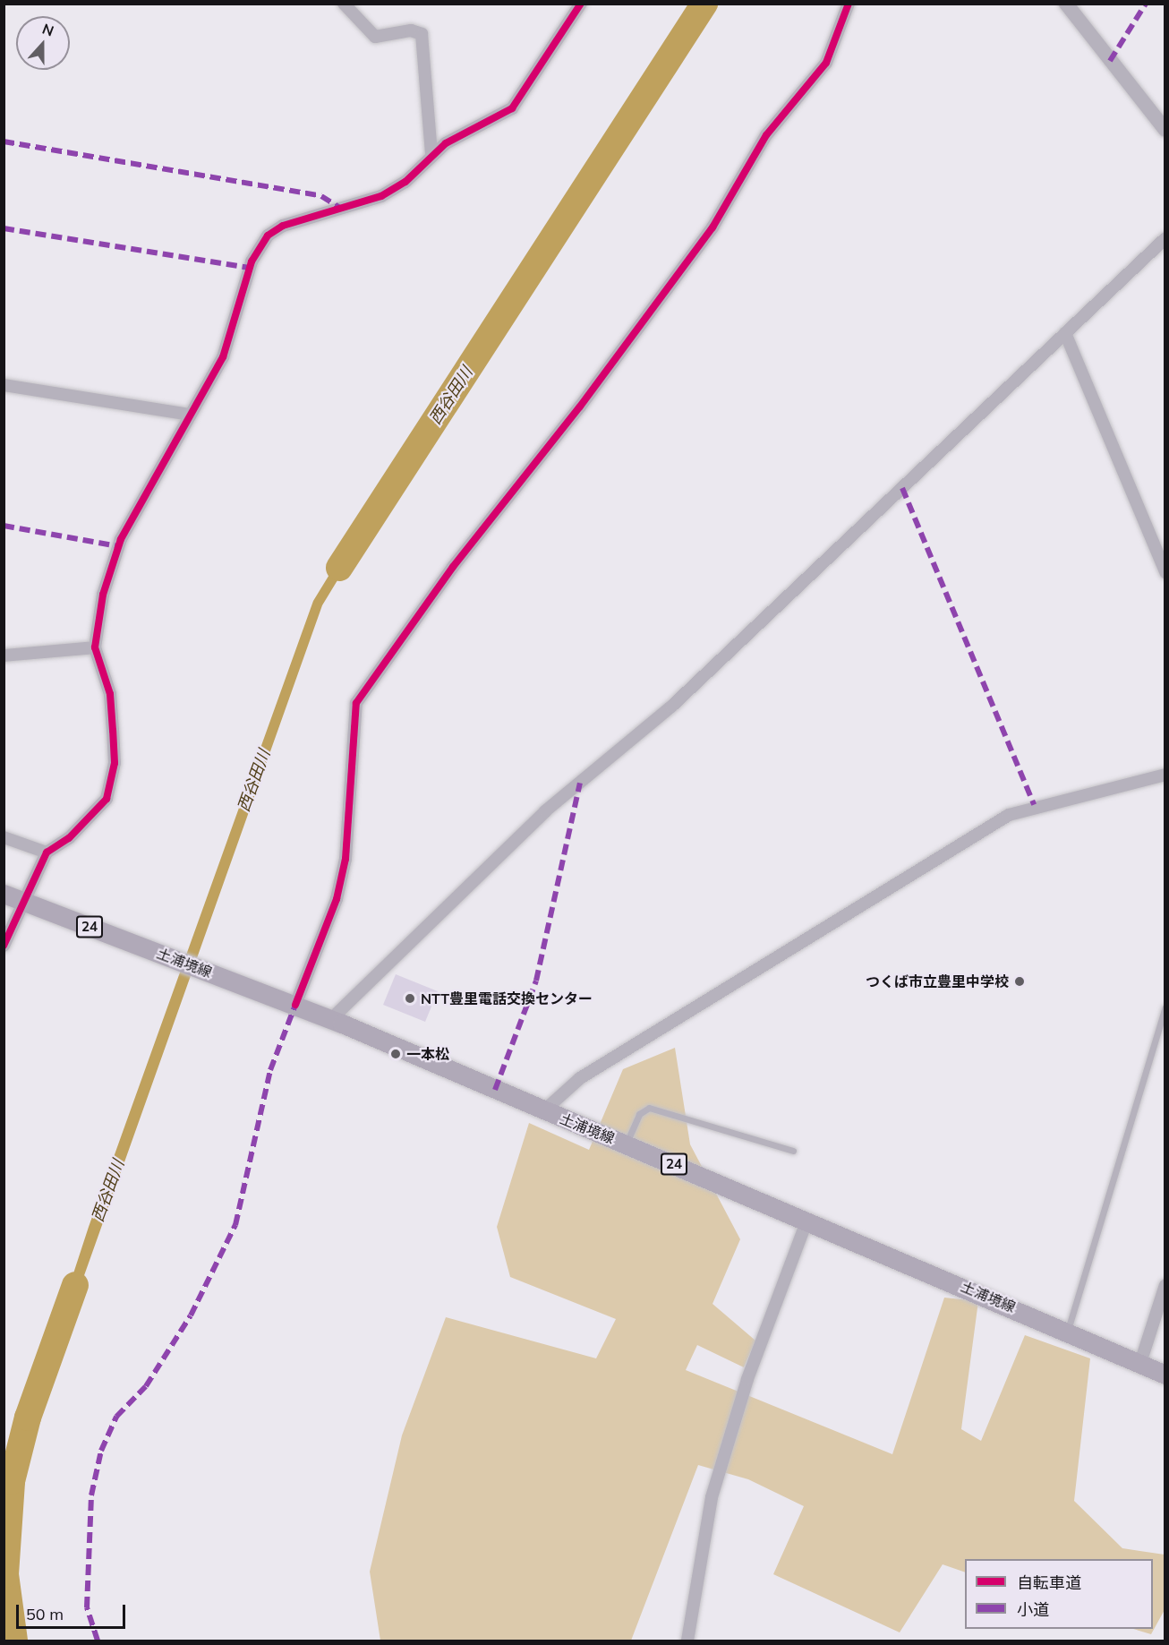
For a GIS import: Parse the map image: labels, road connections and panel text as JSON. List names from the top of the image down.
{
  "streets": {
    "main road": ["24", "土浦境線"]
  },
  "water": ["西谷田川"],
  "places": ["つくば市立豊里中学校", "NTT豊里電話交換センター", "一本松"],
  "legend": ["自転車道", "小道"],
  "scale_bar": "50 m",
  "north": "top"
}
